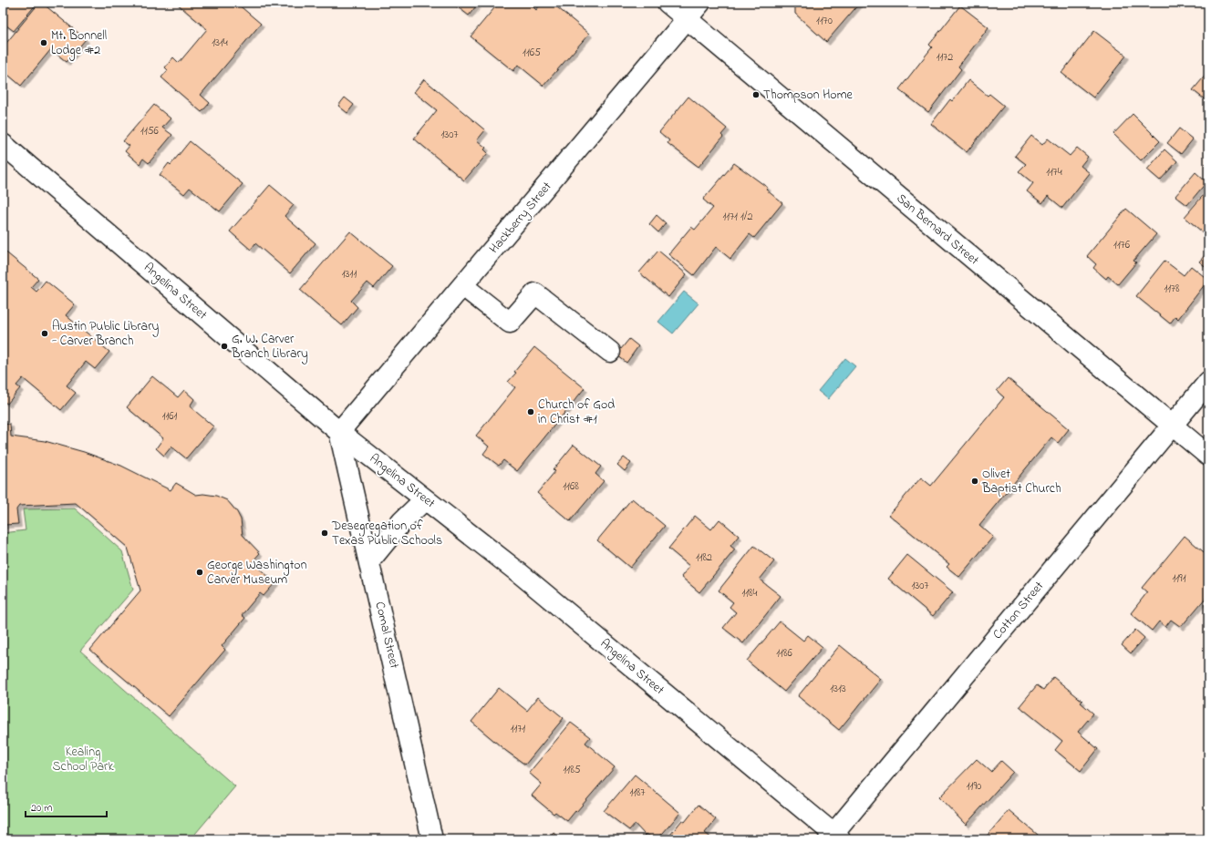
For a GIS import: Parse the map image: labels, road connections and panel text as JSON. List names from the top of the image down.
{
  "streets": {
    "street": [
      "Hackberry Street",
      "San Bernard Street",
      "Angelina Street",
      "Cotton Street",
      "Comal Street"
    ]
  },
  "crossings": [
    ["Hackberry Street", "San Bernard Street"],
    ["Hackberry Street", "Angelina Street"],
    ["Hackberry Street", "Comal Street"],
    ["San Bernard Street", "Cotton Street"],
    ["Angelina Street", "Cotton Street"],
    ["Angelina Street", "Comal Street"]
  ],
  "parks": ["Kealing School Park"],
  "places": [
    "Mt. Bonnell Lodge #2",
    "Thompson Home",
    "Austin Public Library - Carver Branch",
    "G. W. Carver Branch Library",
    "Church of God in Christ #1",
    "Olivet Baptist Church",
    "Desegregation of Texas Public Schools",
    "George Washington Carver Museum"
  ],
  "house_numbers": [
    "1170",
    "1314",
    "1165",
    "1172",
    "1156",
    "1307",
    "1174",
    "1171 1/2",
    "1176",
    "1311",
    "1178",
    "1161",
    "1168",
    "1182",
    "1191",
    "1307",
    "1184",
    "1186",
    "1313",
    "1171",
    "1185",
    "1190",
    "1187"
  ],
  "scale_bar": "20 m"
}
